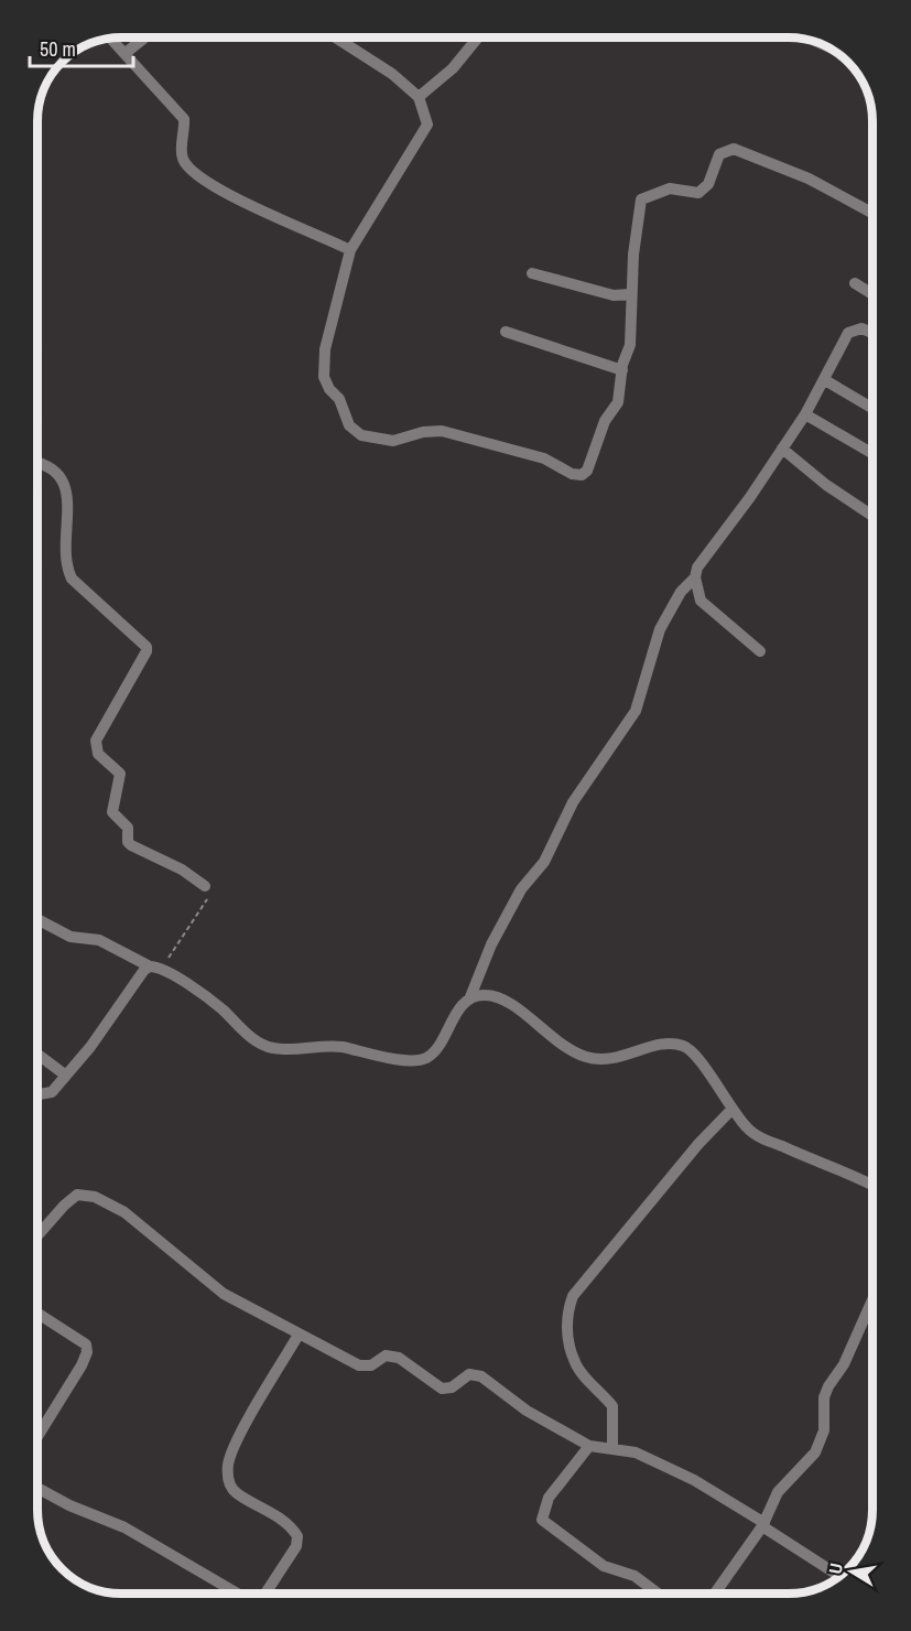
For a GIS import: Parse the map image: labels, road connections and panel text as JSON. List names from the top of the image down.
{
  "scale_bar": "50 m",
  "north": "left"
}
